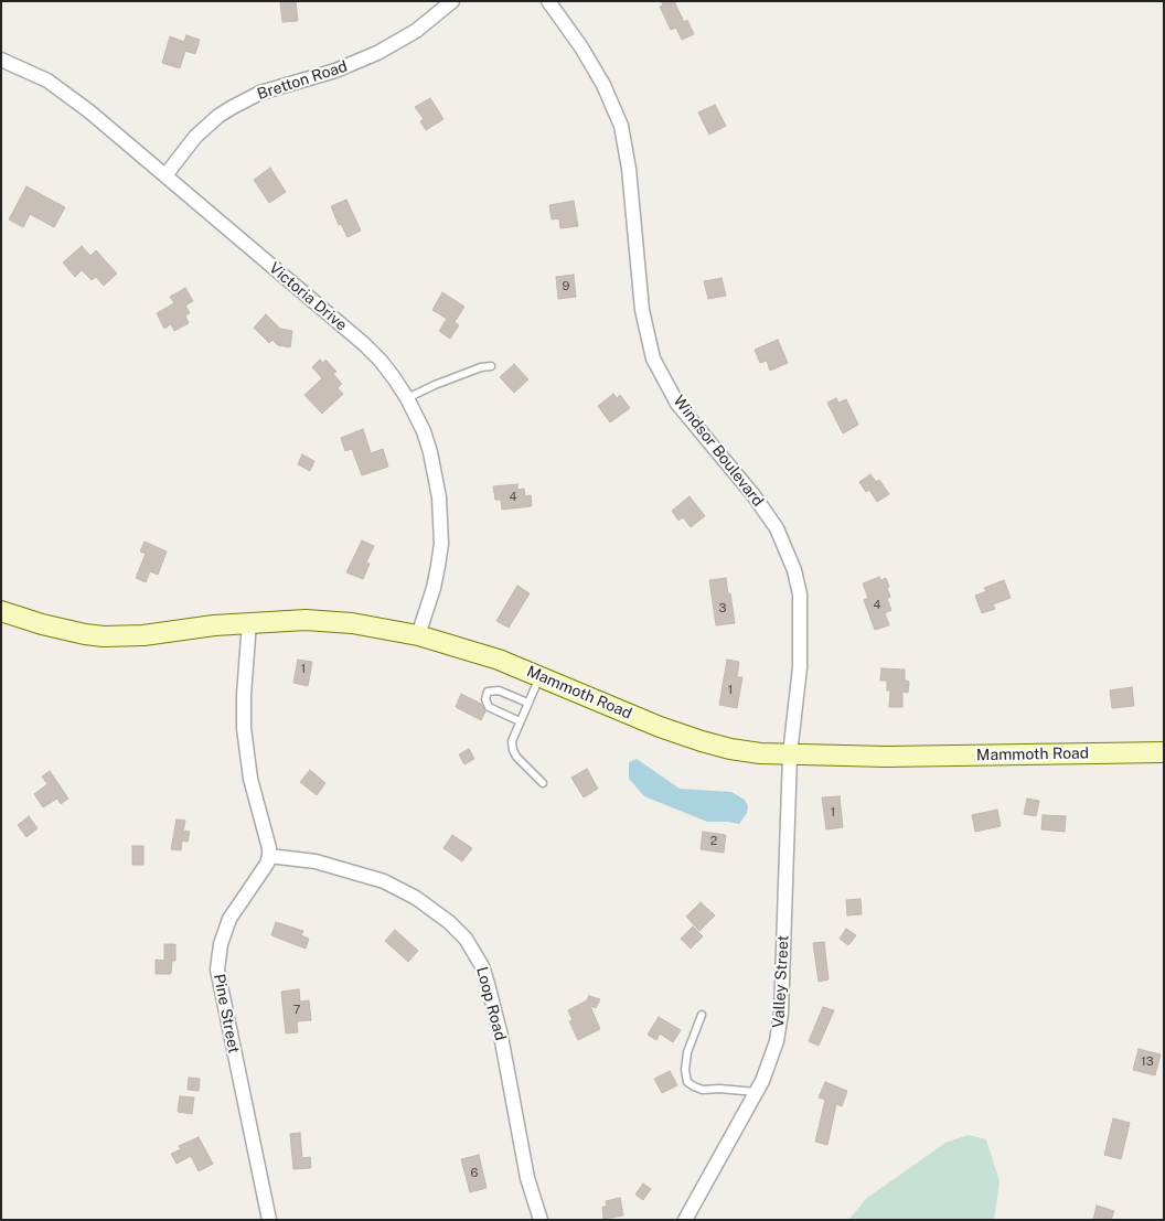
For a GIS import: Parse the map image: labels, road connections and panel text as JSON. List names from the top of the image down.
{
  "streets": {
    "main road": ["Mammoth Road"],
    "street": [
      "Bretton Road",
      "Victoria Drive",
      "Windsor Boulevard",
      "Valley Street",
      "Loop Road",
      "Pine Street"
    ]
  },
  "crossings": [
    ["Bretton Road", "Victoria Drive"],
    ["Victoria Drive", "Mammoth Road"],
    ["Windsor Boulevard", "Mammoth Road"],
    ["Windsor Boulevard", "Valley Street"],
    ["Mammoth Road", "Valley Street"],
    ["Loop Road", "Pine Street"]
  ],
  "house_numbers": [
    "9",
    "4",
    "4",
    "3",
    "1",
    "1",
    "1",
    "2",
    "7",
    "13",
    "6"
  ]
}
